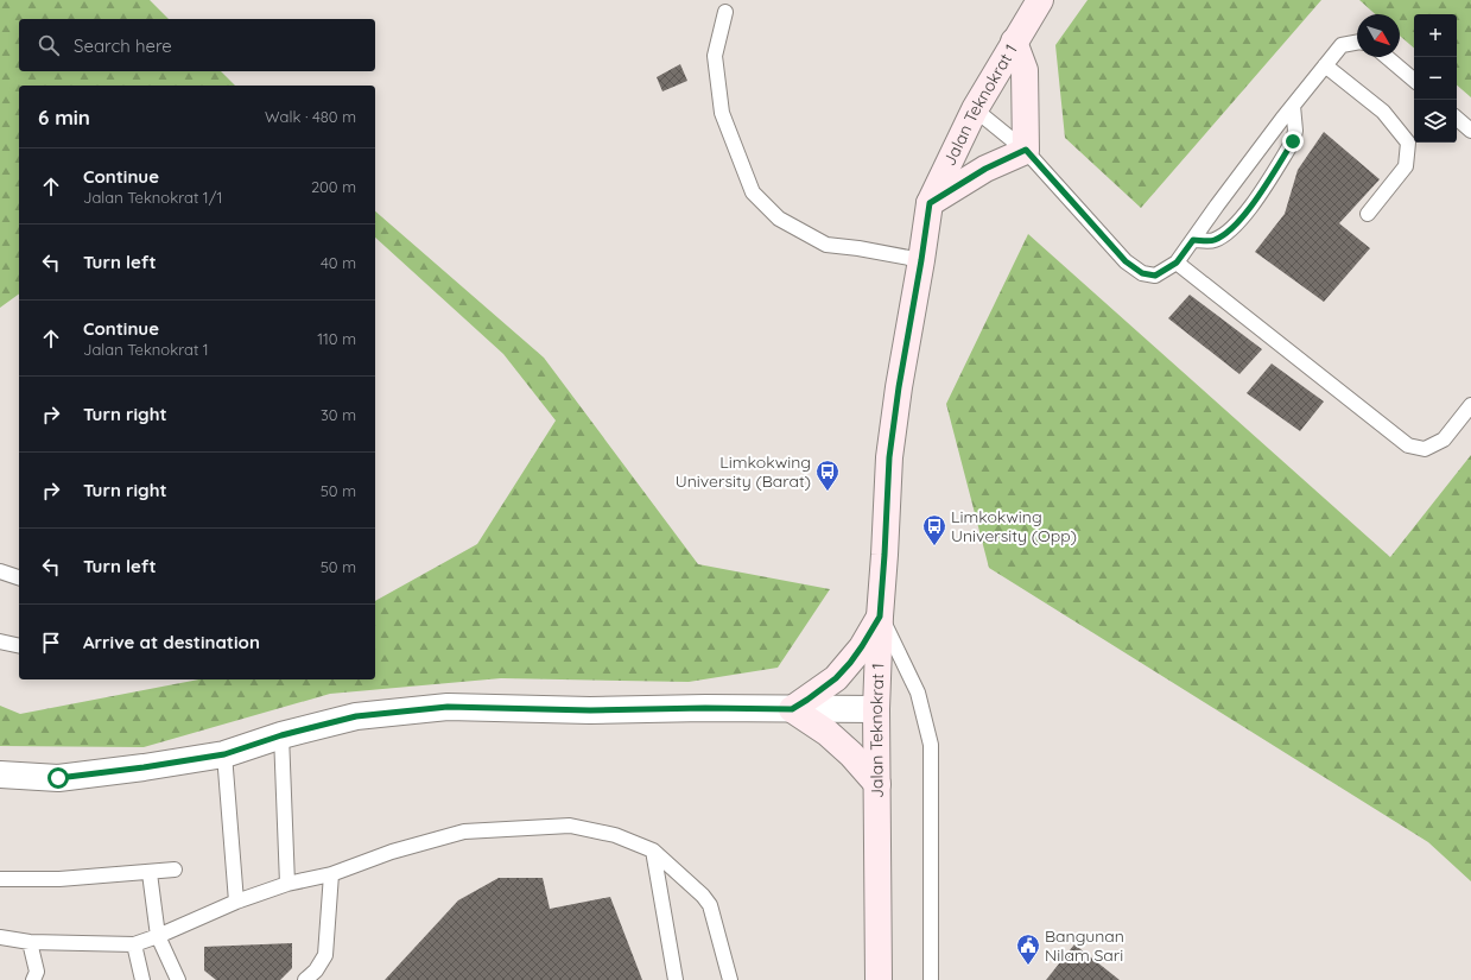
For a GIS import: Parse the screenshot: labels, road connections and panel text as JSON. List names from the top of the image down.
{
  "streets": {
    "main road": ["Jalan Teknokrat 1"]
  },
  "places": {
    "bus stop": ["Limkokwing University (Barat)", "Limkokwing University (Opp)"],
    "public building": ["Bangunan Nilam Sari"]
  },
  "north": "bottom right",
  "page": {
    "map_buttons": ["+", "−"],
    "search": "Search here",
    "heading": ["6 min", "Walk · 480 m"],
    "list": [
      ["Continue", "Jalan Teknokrat 1/1", "200 m"],
      ["Turn left", "40 m"],
      ["Continue", "Jalan Teknokrat 1", "110 m"],
      ["Turn right", "30 m"],
      ["Turn right", "50 m"],
      ["Turn left", "50 m"],
      "Arrive at destination"
    ]
  }
}
